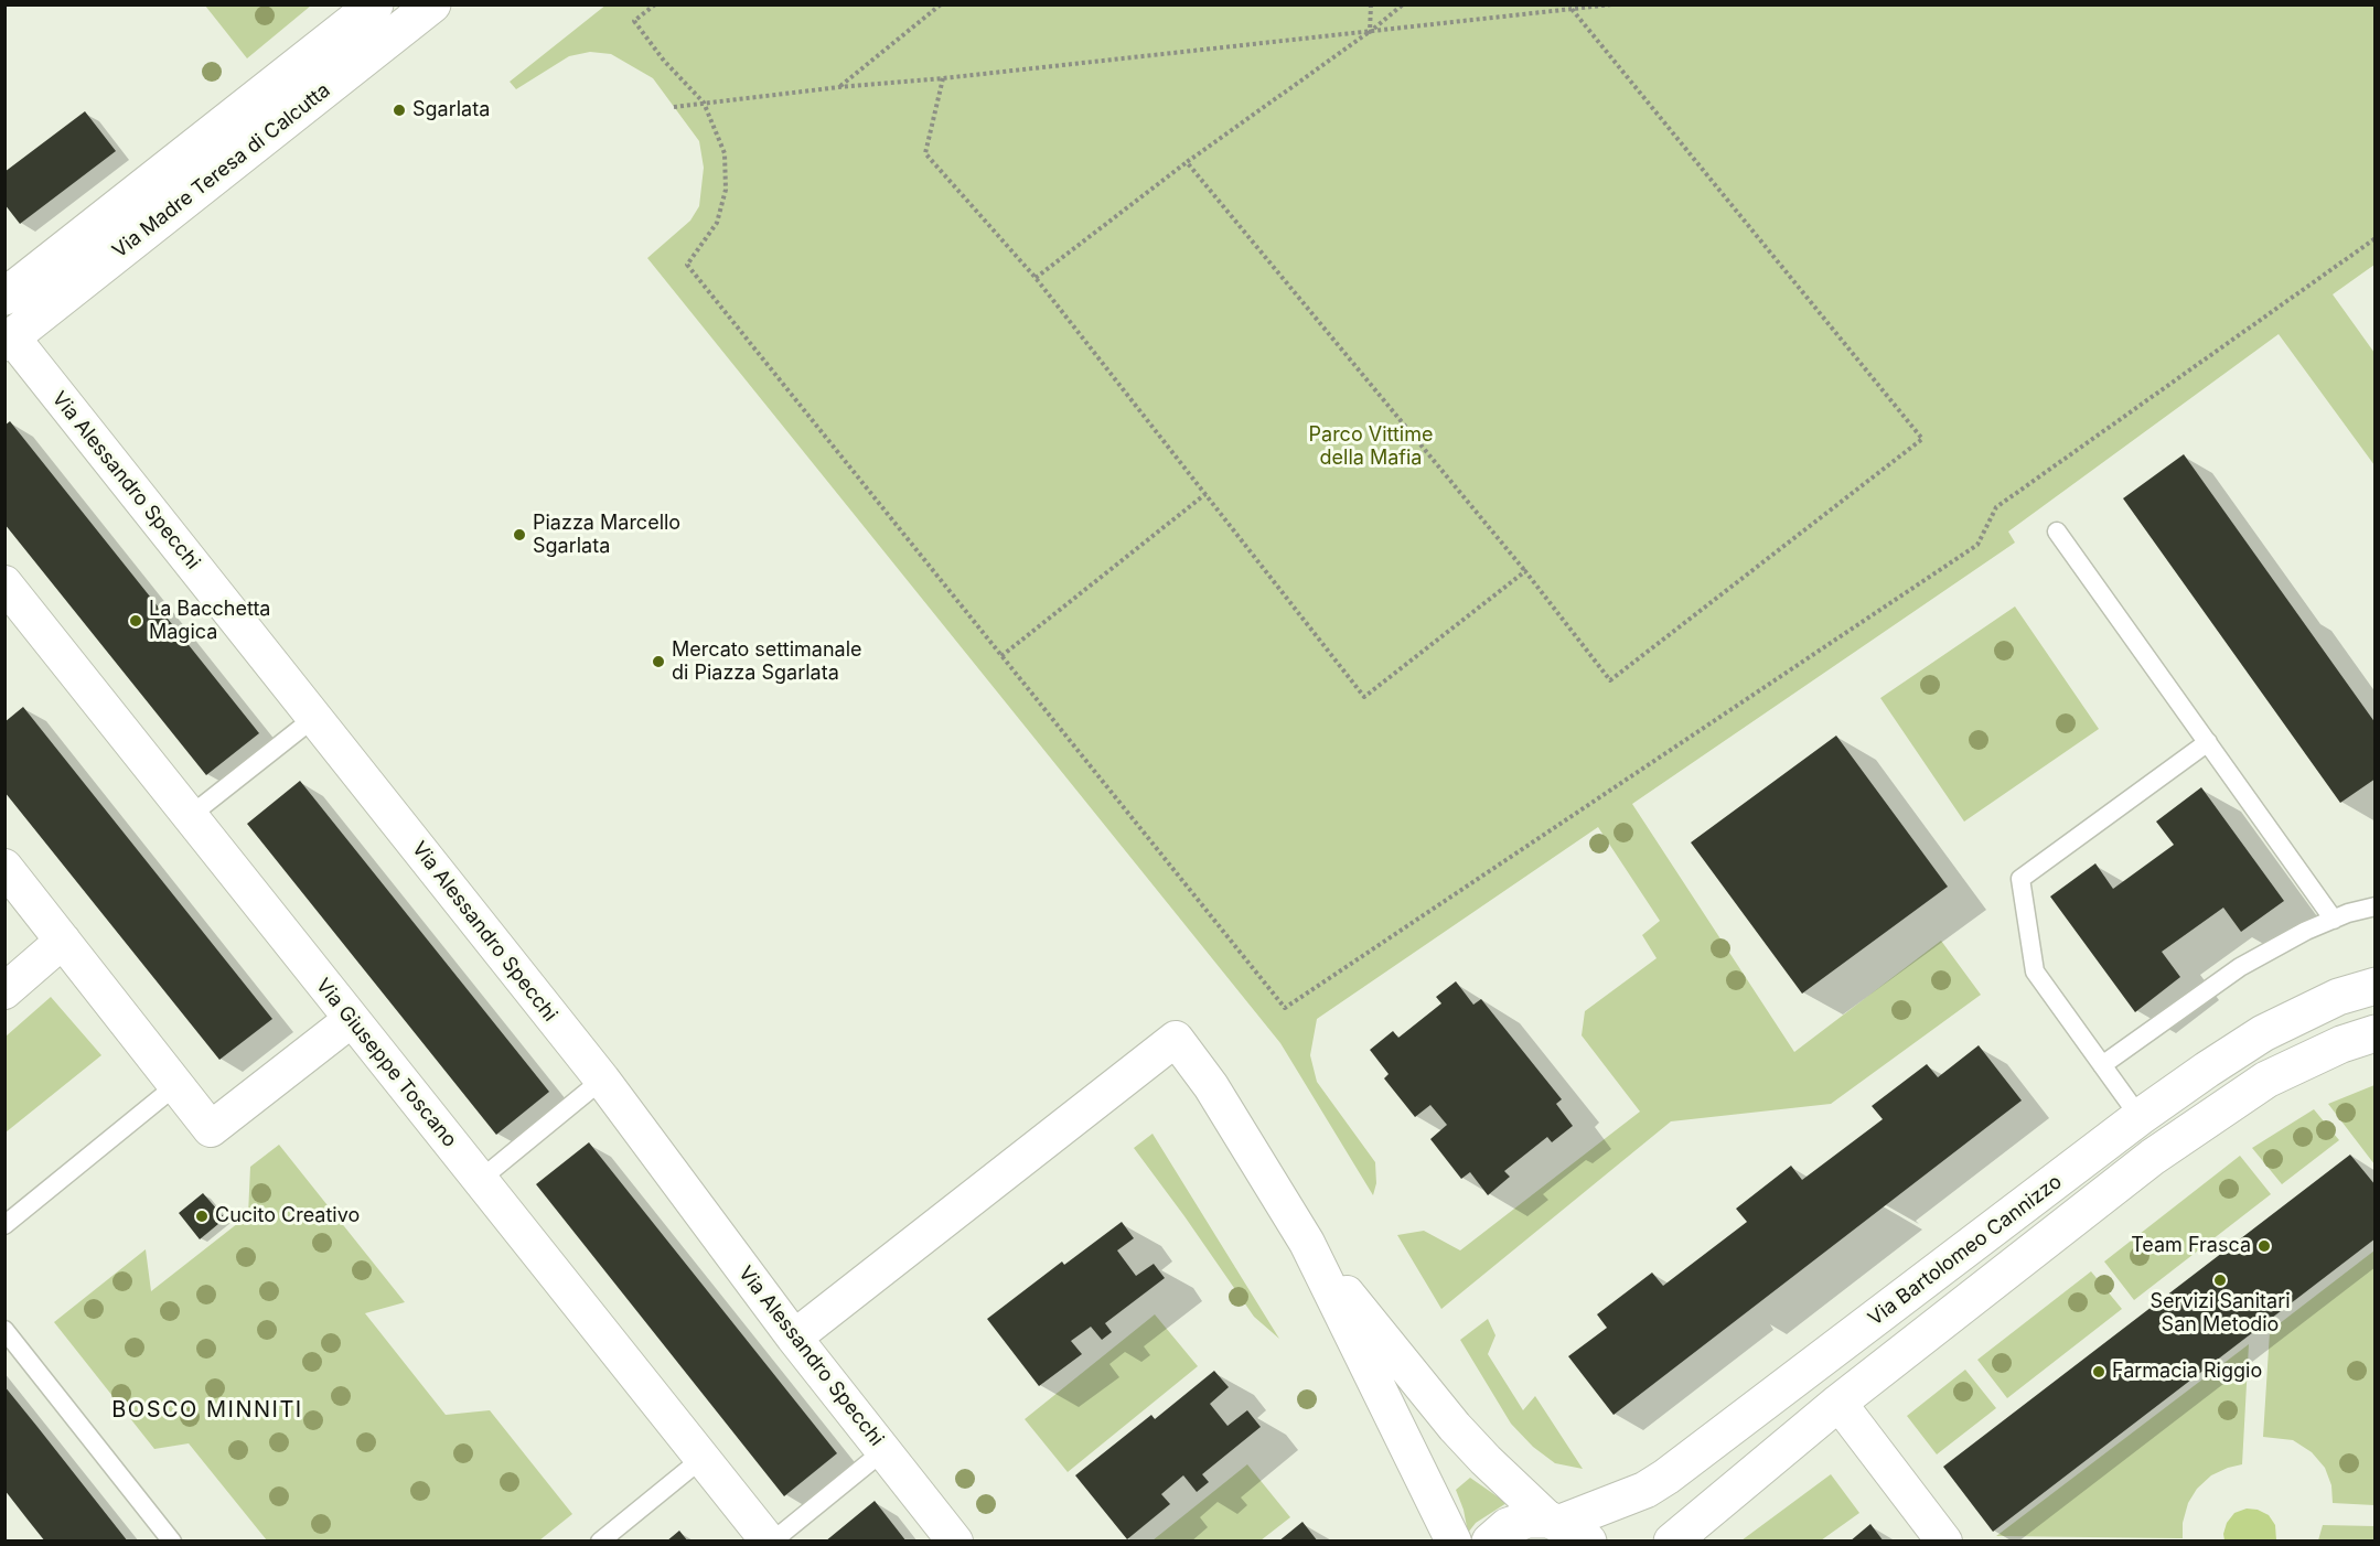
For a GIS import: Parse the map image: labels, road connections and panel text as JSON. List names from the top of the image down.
{
  "streets": {
    "street": [
      "Via Madre Teresa di Calcutta",
      "Via Alessandro Specchi",
      "Via Giuseppe Toscano",
      "Via Bartolomeo Cannizzo"
    ]
  },
  "crossings": [
    ["Via Madre Teresa di Calcutta", "Via Alessandro Specchi"]
  ],
  "districts": ["BOSCO MINNITI"],
  "parks": ["Parco Vittime della Mafia"],
  "places": [
    "Sgarlata",
    "Piazza Marcello Sgarlata",
    "La Bacchetta Magica",
    "Mercato settimanale di Piazza Sgarlata",
    "Cucito Creativo",
    "Team Frasca",
    "Servizi Sanitari San Metodio",
    "Farmacia Riggio"
  ]
}
